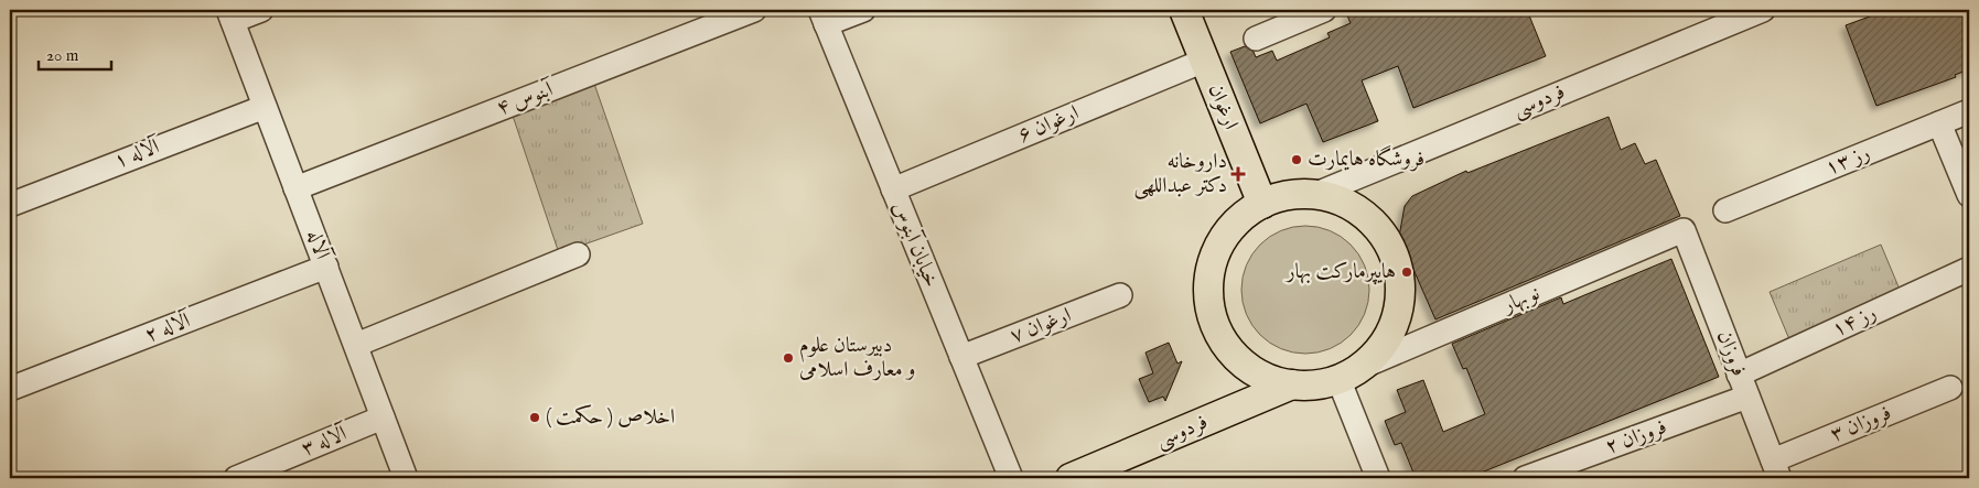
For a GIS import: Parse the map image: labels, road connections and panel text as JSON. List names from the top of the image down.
{
  "streets": {
    "main road": ["فردوسی", "ارغوان"],
    "street": [
      "آبنوس ۴",
      "ارغوان ۶",
      "آلاله ۱",
      "رز ۱۳",
      "آلاله",
      "خیابان آبنوس",
      "نوبهار",
      "رز ۱۴",
      "ارغوان ۷",
      "آلاله ۲",
      "فروزان",
      "فروزان ۳",
      "فروزان ۲",
      "آلاله ۳"
    ]
  },
  "crossings": [
    ["آبنوس ۴", "آلاله"],
    ["فردوسی", "ارغوان"],
    ["فردوسی", "نوبهار"],
    ["ارغوان", "ارغوان ۶"],
    ["ارغوان", "نوبهار"],
    ["ارغوان ۶", "خیابان آبنوس"],
    ["آلاله ۱", "آلاله"],
    ["آلاله", "آلاله ۲"],
    ["آلاله", "آلاله ۳"],
    ["خیابان آبنوس", "ارغوان ۷"],
    ["نوبهار", "فروزان"],
    ["رز ۱۴", "فروزان"],
    ["فروزان", "فروزان ۳"],
    ["فروزان", "فروزان ۲"]
  ],
  "places": {
    "other": [
      "فروشگاه هایمارت",
      "هایپرمارکت بهار",
      "دبیرستان علوم و معارف اسلامی",
      "اخلاص ( حکمت )"
    ],
    "health": ["داروخانه دکتر عبداللهی"]
  },
  "scale_bar": "20 m"
}
